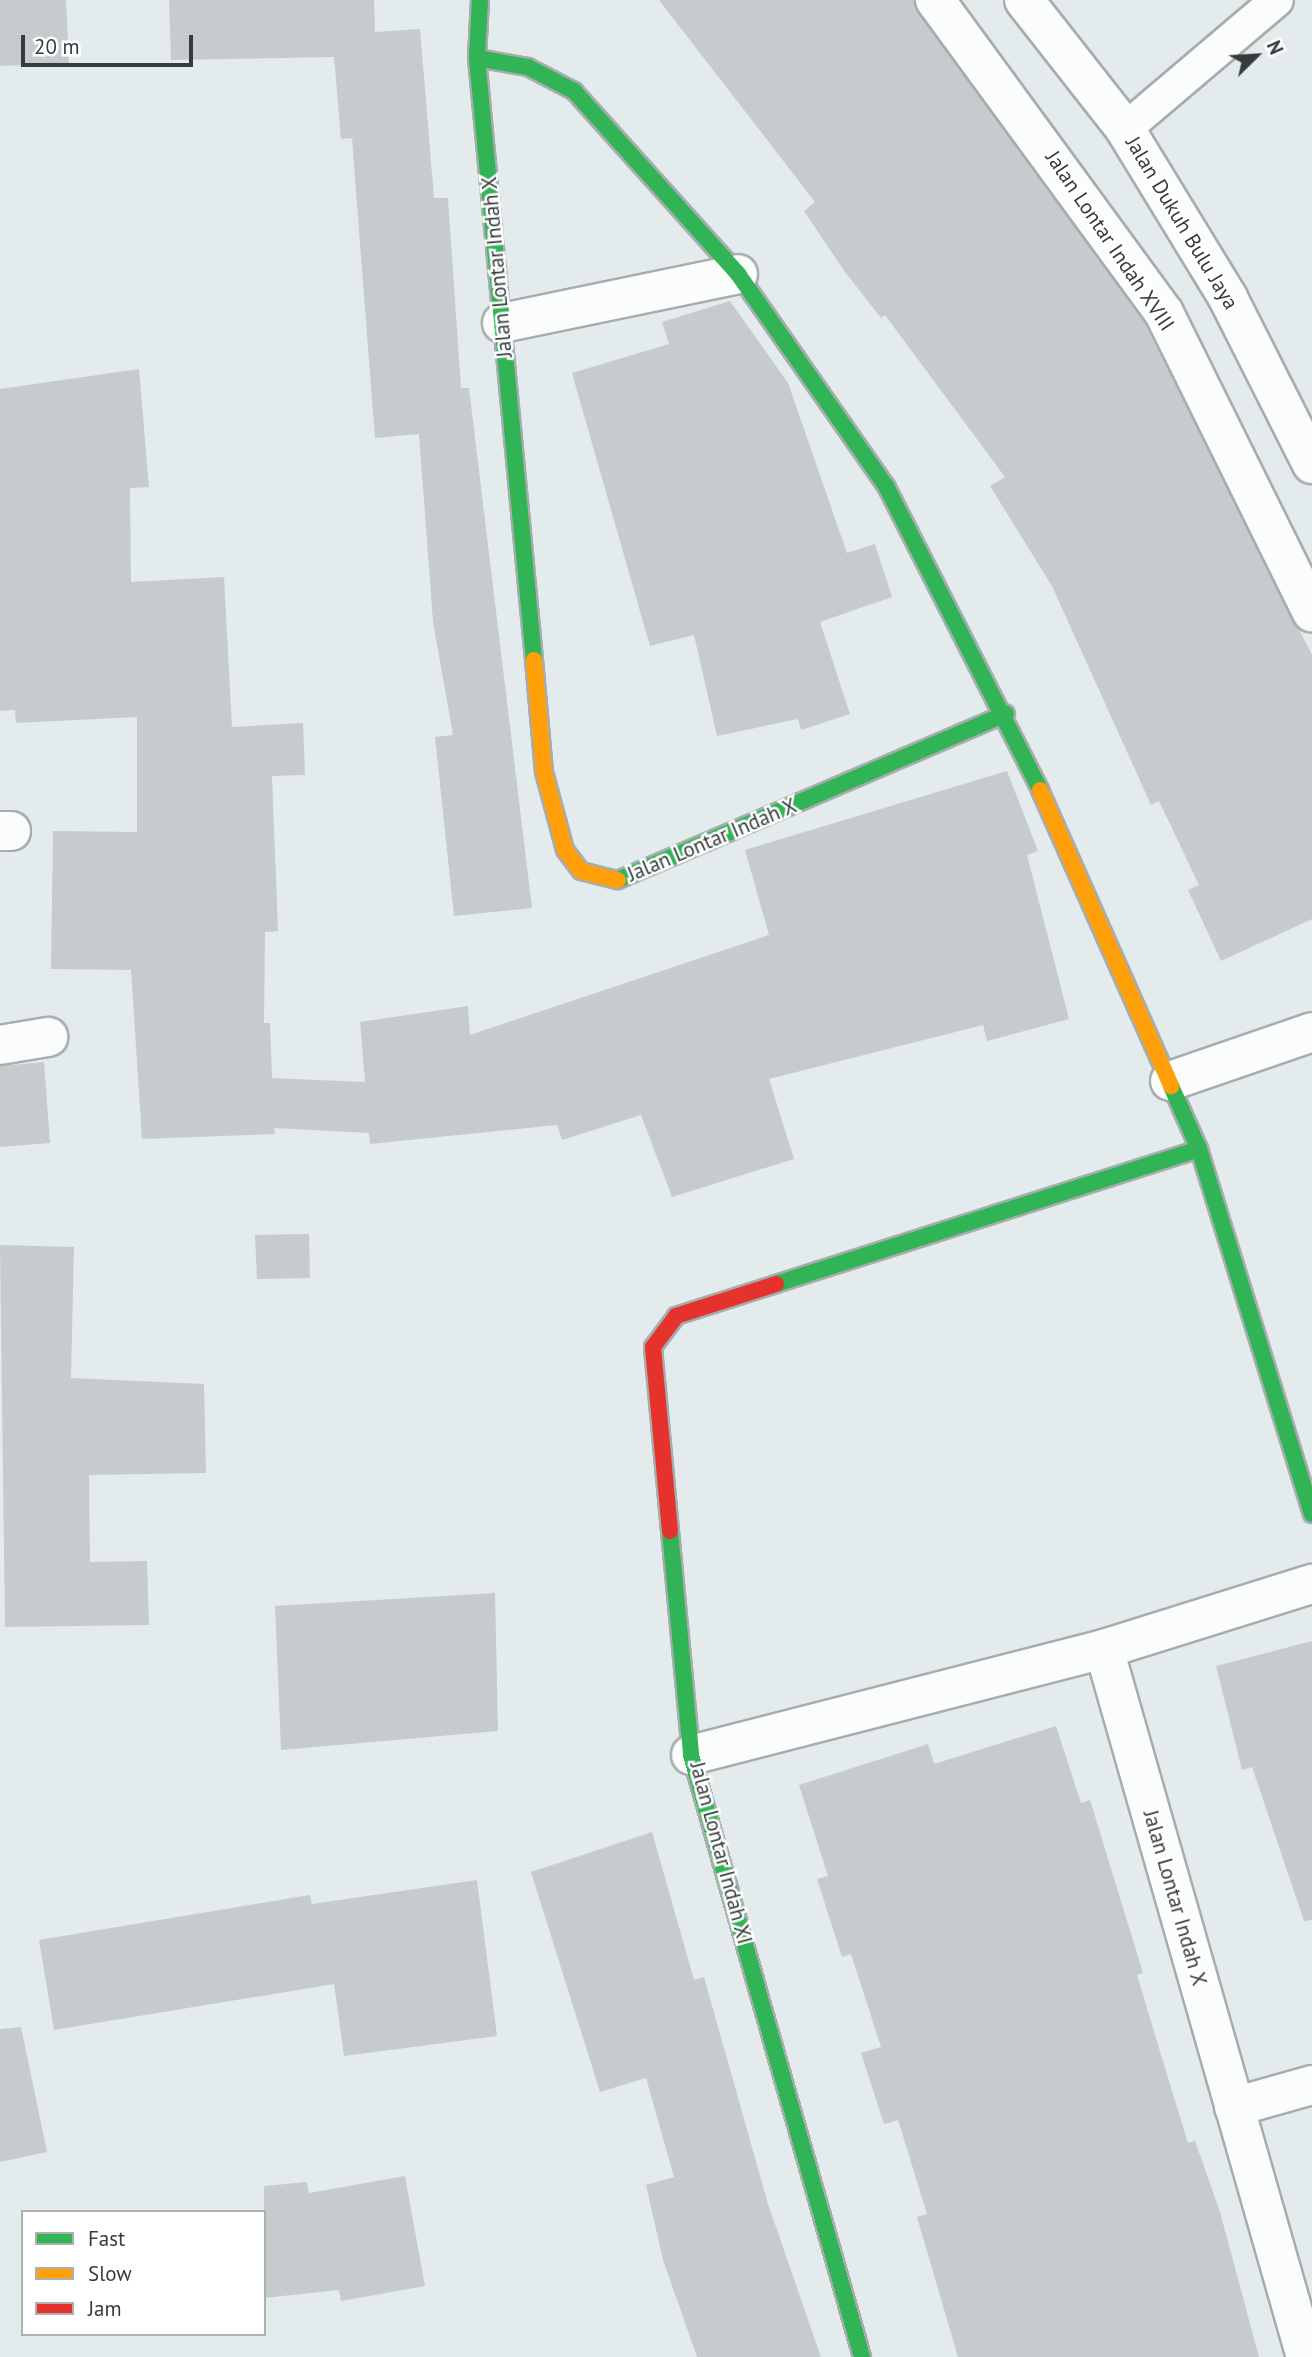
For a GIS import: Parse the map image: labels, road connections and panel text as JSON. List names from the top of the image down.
{
  "streets": {
    "street": [
      "Jalan Dukuh Bulu Jaya",
      "Jalan Lontar Indah XVIII",
      "Jalan Lontar Indah X",
      "Jalan Lontar Indah XI"
    ]
  },
  "crossings": [
    ["Jalan Lontar Indah X", "Jalan Lontar Indah XI"]
  ],
  "legend": ["Fast", "Slow", "Jam"],
  "scale_bar": "20 m",
  "north": "top right"
}
